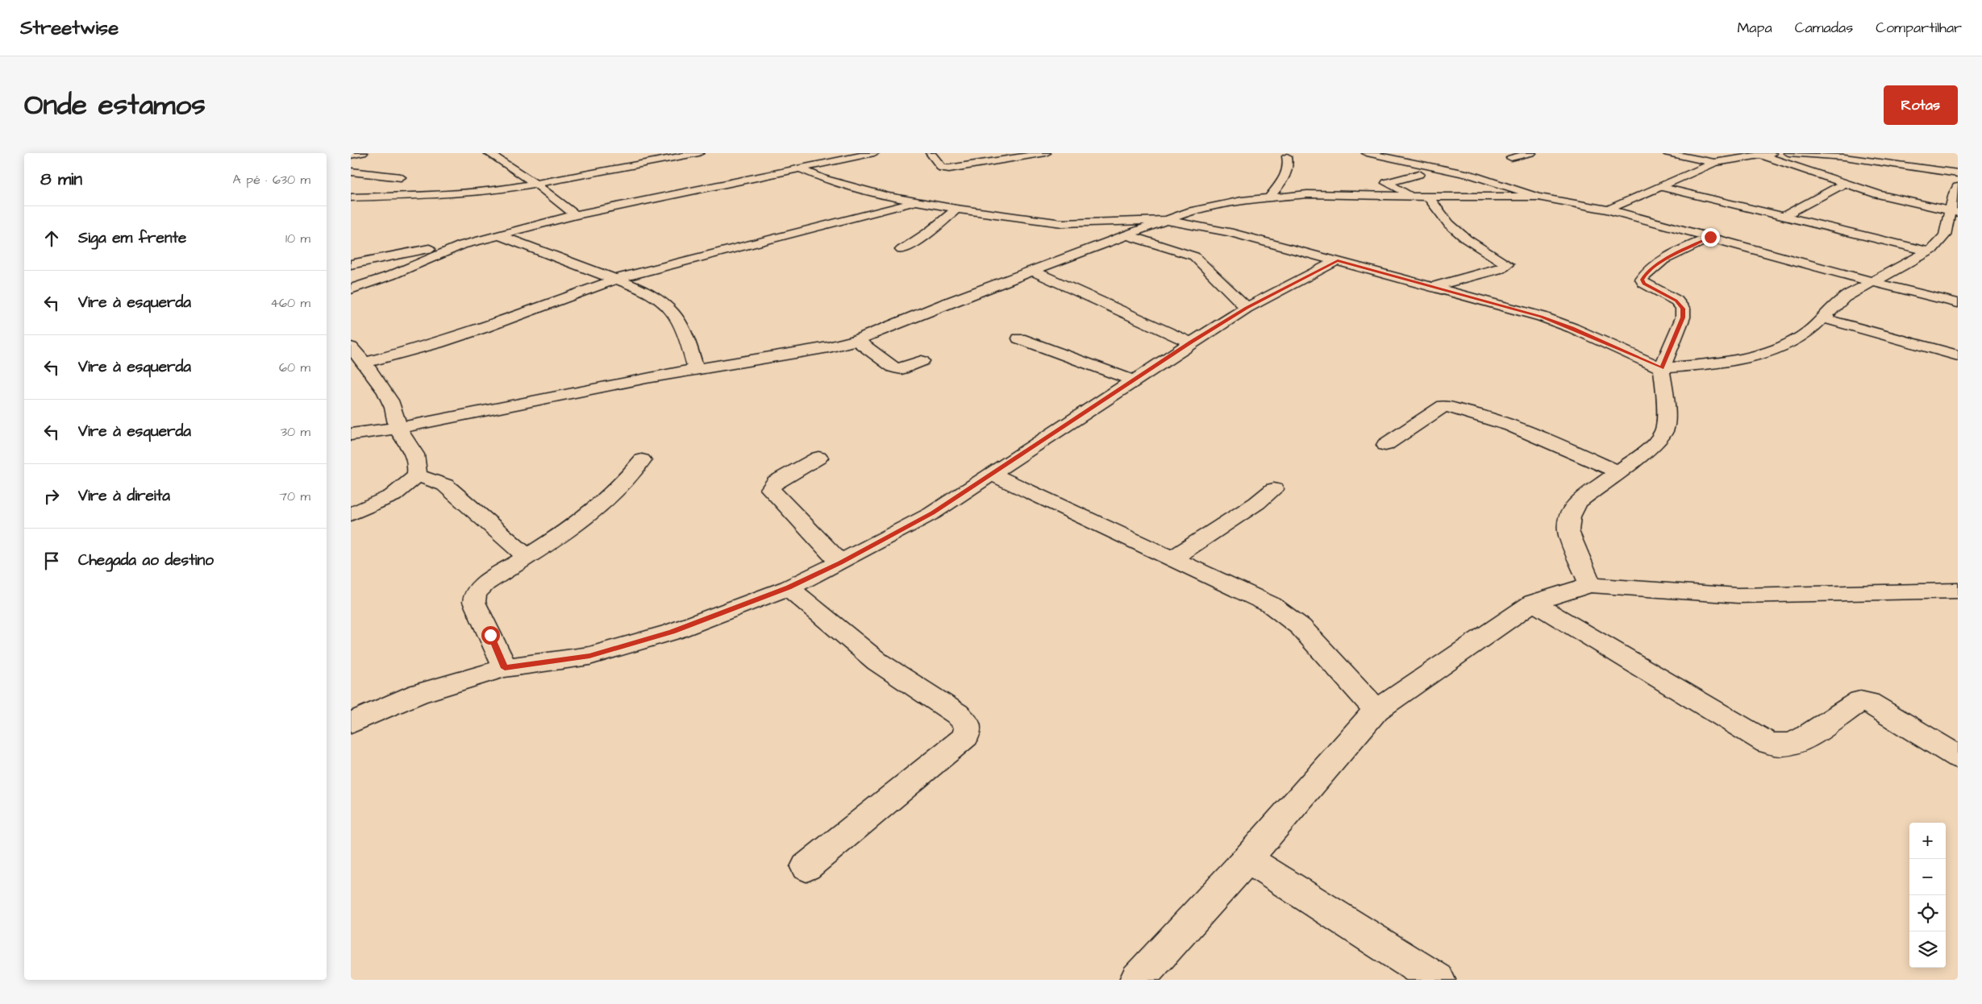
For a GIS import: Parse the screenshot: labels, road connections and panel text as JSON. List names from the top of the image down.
{
  "page": {
    "header": "Streetwise",
    "nav": ["Mapa", "Camadas", "Compartilhar"],
    "title": "Onde estamos",
    "buttons": "Rotas",
    "heading": ["8 min", "A pé · 630 m"],
    "list": [
      ["Siga em frente", "10 m"],
      ["Vire à esquerda", "460 m"],
      ["Vire à esquerda", "60 m"],
      ["Vire à esquerda", "30 m"],
      ["Vire à direita", "70 m"],
      "Chegada ao destino"
    ],
    "map_buttons": ["+", "−"]
  }
}
